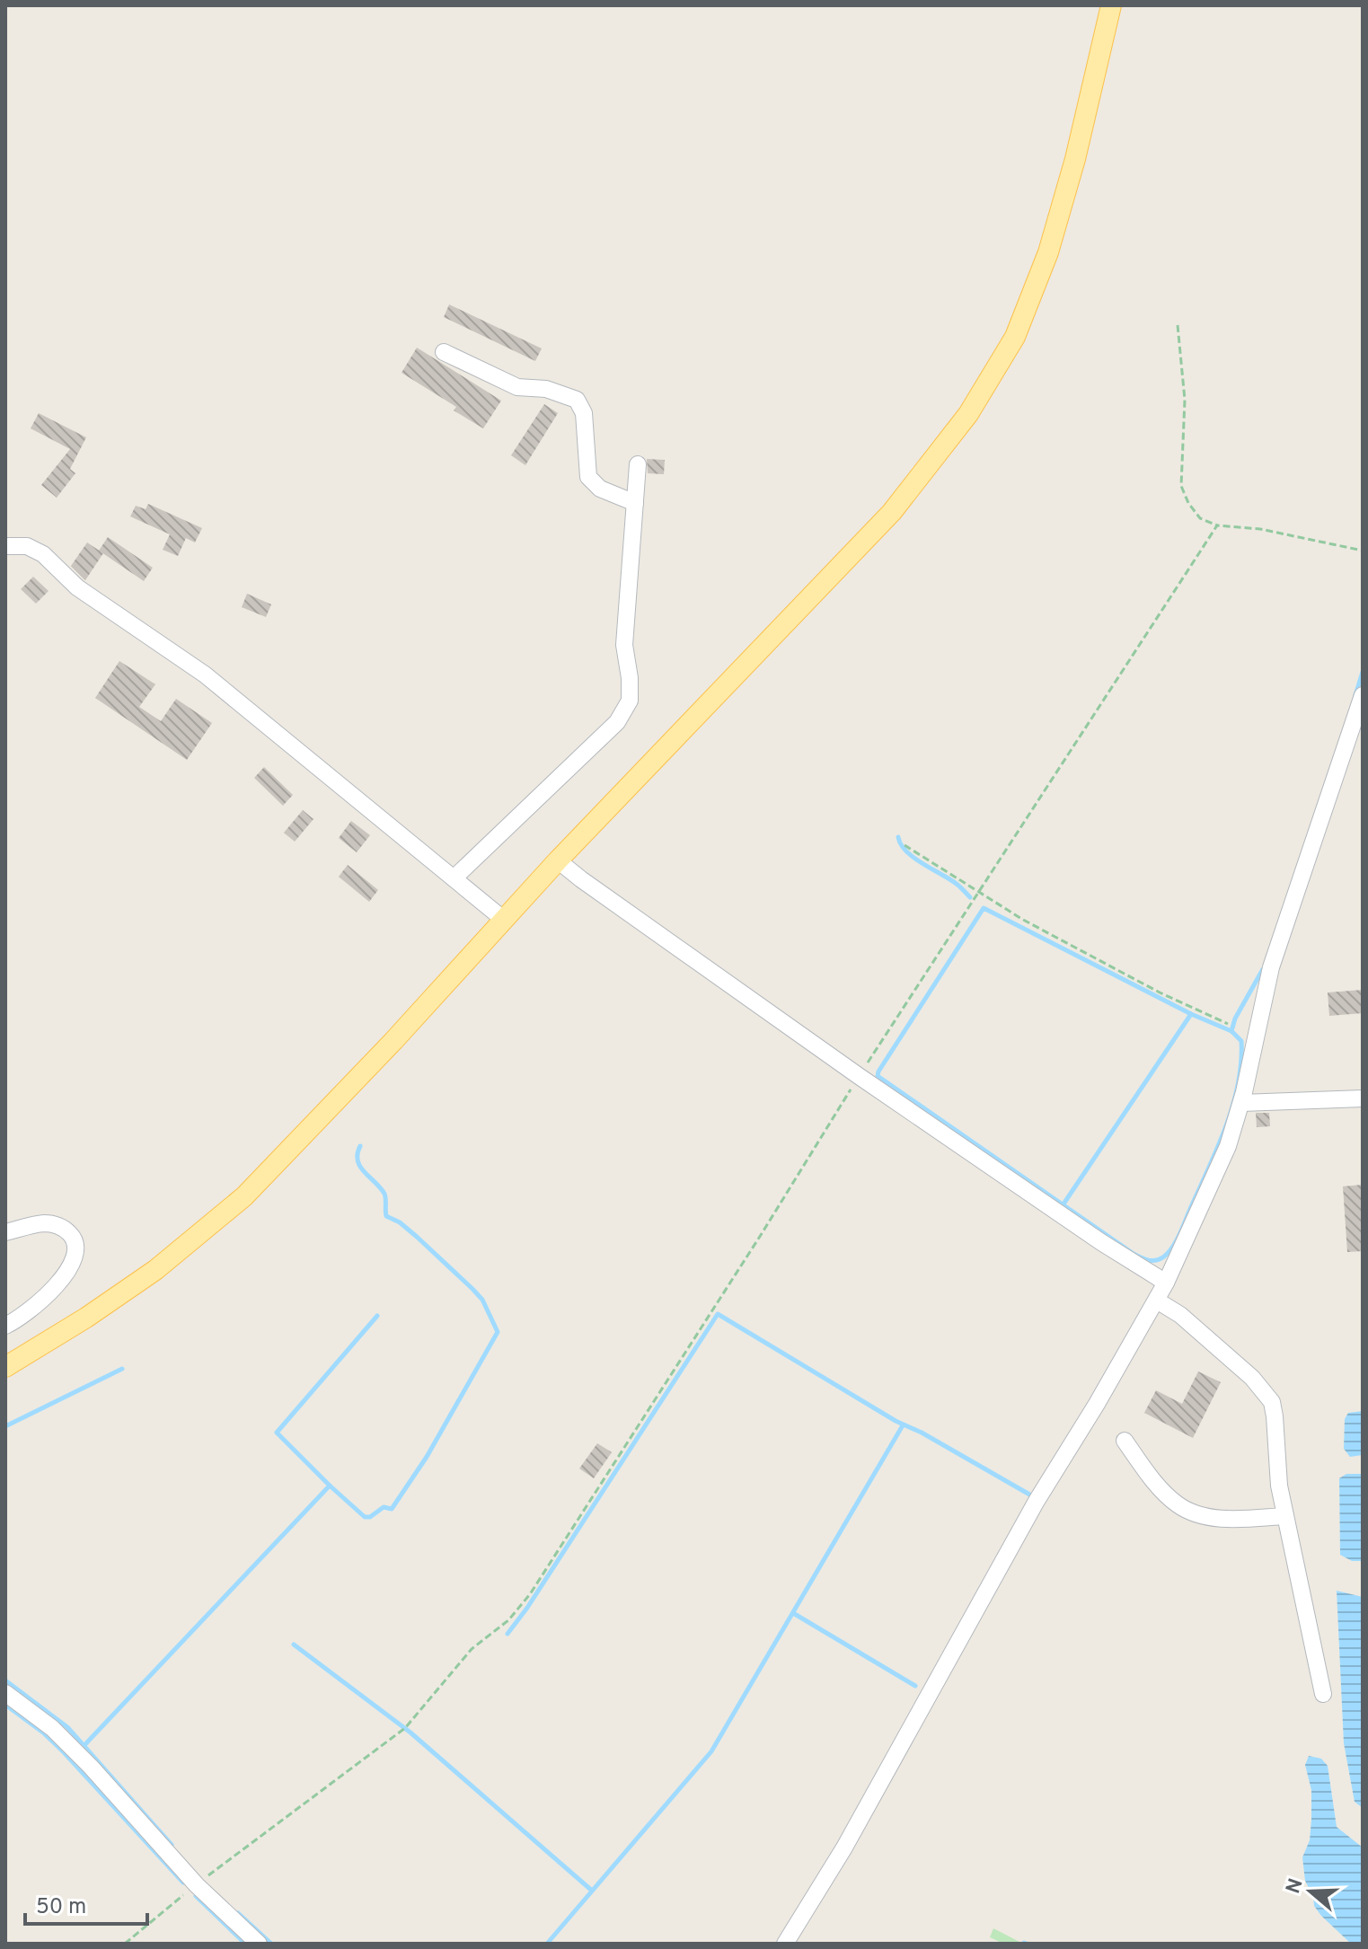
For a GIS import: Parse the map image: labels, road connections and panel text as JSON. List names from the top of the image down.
{
  "scale_bar": "50 m",
  "north": "left"
}
